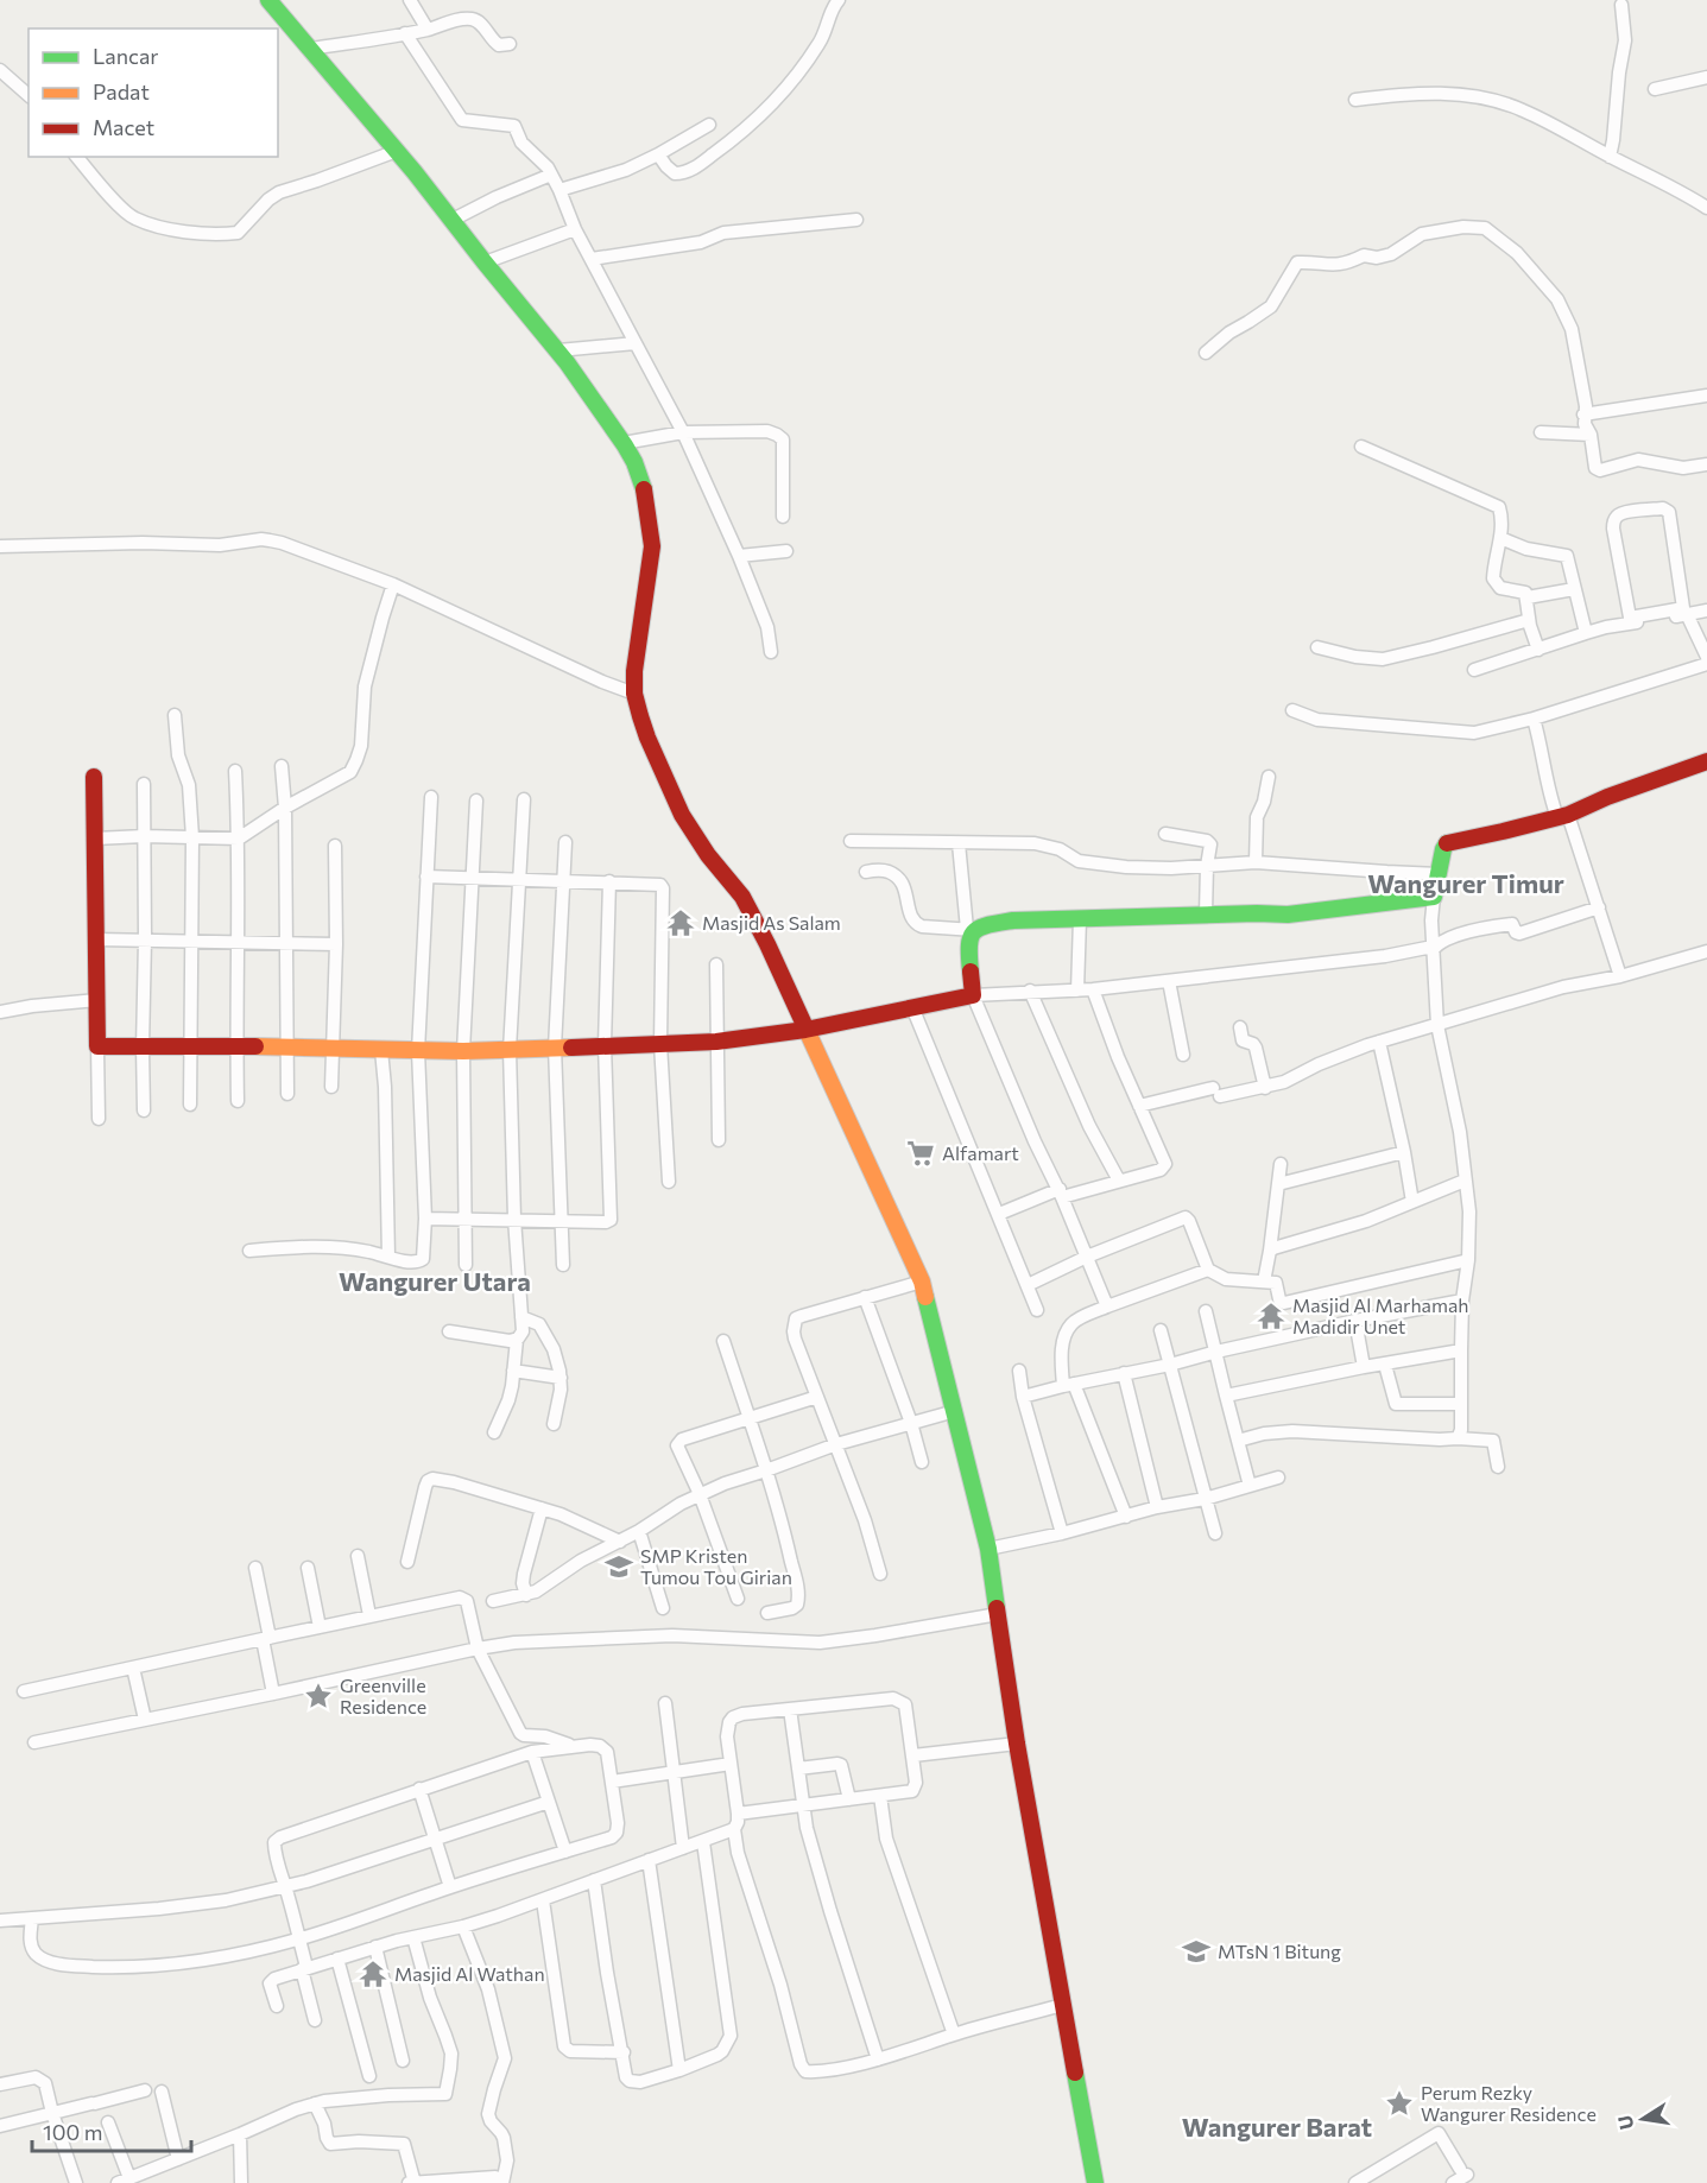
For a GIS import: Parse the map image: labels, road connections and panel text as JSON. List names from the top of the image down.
{
  "districts": ["Wangurer Timur", "Wangurer Utara", "Wangurer Barat"],
  "places": {
    "temple": ["Masjid As Salam", "Masjid Al Marhamah Madidir Unet", "Masjid Al Wathan"],
    "supermarket": ["Alfamart"],
    "school or university": ["SMP Kristen Tumou Tou Girian", "MTsN 1 Bitung"],
    "place": ["Greenville Residence", "Perum Rezky Wangurer Residence"]
  },
  "legend": ["Lancar", "Padat", "Macet"],
  "scale_bar": "100 m",
  "north": "left"
}
